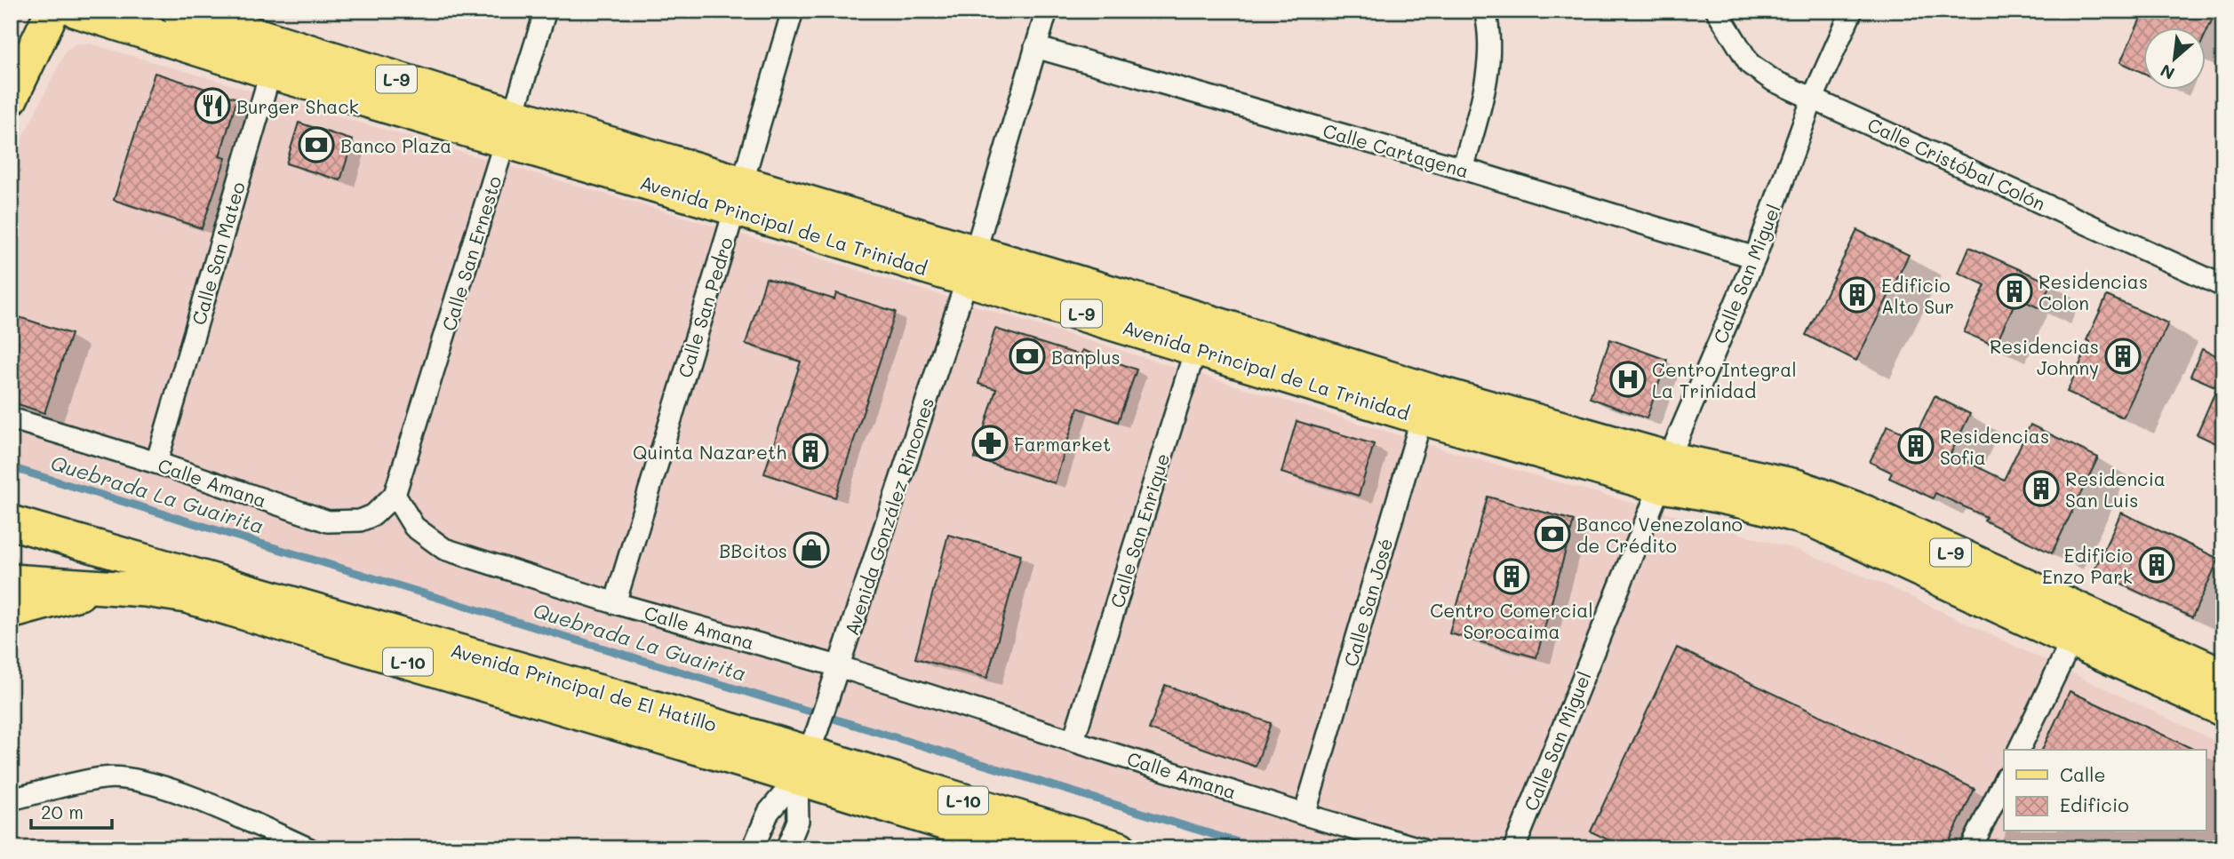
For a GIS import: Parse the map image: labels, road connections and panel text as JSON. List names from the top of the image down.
{
  "streets": {
    "main road": [
      "L-9",
      "Avenida Principal de La Trinidad",
      "L-10",
      "Avenida Principal de El Hatillo"
    ],
    "street": [
      "Calle Cartagena",
      "Calle Cristóbal Colón",
      "Calle San Mateo",
      "Calle San Ernesto",
      "Calle San Miguel",
      "Calle San Pedro",
      "Calle Amana",
      "Avenida González Rincones",
      "Calle San Enrique",
      "Calle San José"
    ]
  },
  "crossings": [
    ["Calle Cartagena", "Calle San Miguel"],
    ["Calle Cartagena", "Avenida González Rincones"],
    ["Calle Cristóbal Colón", "Calle San Miguel"],
    ["Avenida Principal de La Trinidad", "Calle San Mateo"],
    ["Avenida Principal de La Trinidad", "Calle San Ernesto"],
    ["Avenida Principal de La Trinidad", "Calle San Miguel"],
    ["Avenida Principal de La Trinidad", "Calle San Pedro"],
    ["Avenida Principal de La Trinidad", "Avenida González Rincones"],
    ["Avenida Principal de La Trinidad", "Calle San Enrique"],
    ["Avenida Principal de La Trinidad", "Calle San José"],
    ["Calle San Mateo", "Calle Amana"],
    ["Calle San Ernesto", "Calle Amana"],
    ["Calle San Pedro", "Calle Amana"],
    ["Calle Amana", "Avenida González Rincones"],
    ["Calle Amana", "Calle San Enrique"],
    ["Calle Amana", "Calle San José"],
    ["Avenida González Rincones", "Avenida Principal de El Hatillo"],
    ["L-10", "Avenida Principal de El Hatillo"]
  ],
  "water": ["Quebrada La Guairita"],
  "places": {
    "restaurant": ["Burger Shack"],
    "bank": ["Banco Plaza", "Banplus", "Banco Venezolano de Crédito"],
    "building": [
      "Residencias Colon",
      "Edificio Alto Sur",
      "Residencias Johnny",
      "Residencias Sofia",
      "Quinta Nazareth",
      "Residencia San Luis",
      "Edificio Enzo Park",
      "Centro Comercial Sorocaima"
    ],
    "hospital": ["Centro Integral La Trinidad"],
    "pharmacy": ["Farmarket"],
    "shop": ["BBcitos"]
  },
  "legend": ["Calle", "Edificio"],
  "scale_bar": "20 m",
  "north": "bottom left"
}
